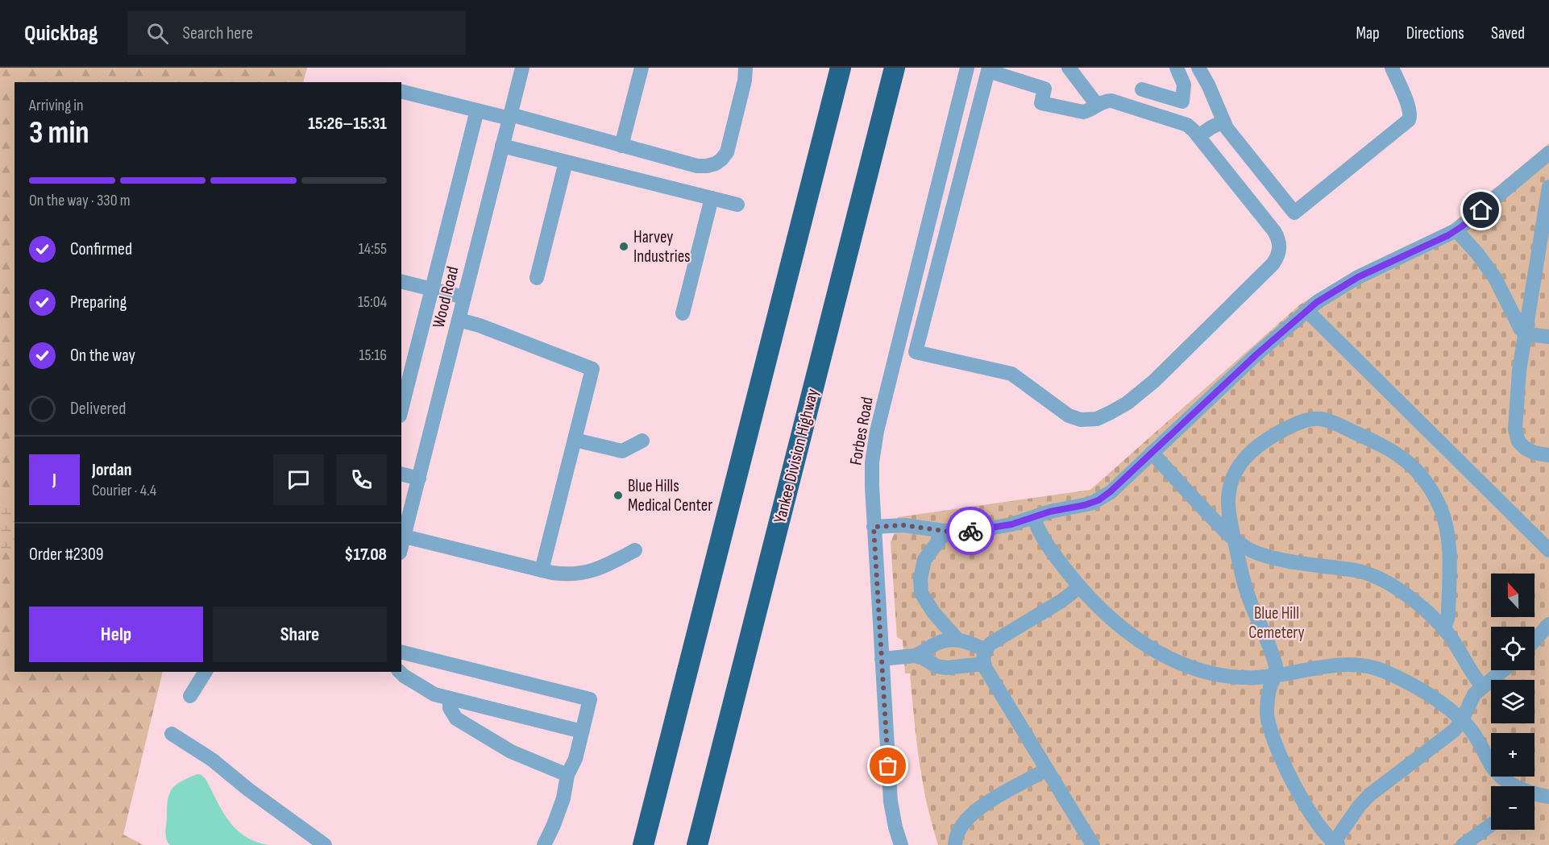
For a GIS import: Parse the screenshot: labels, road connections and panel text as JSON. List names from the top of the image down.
{
  "streets": {
    "highway": ["Yankee Division Highway"],
    "street": ["Wood Road", "Forbes Road"]
  },
  "parks": ["Blue Hill Cemetery"],
  "places": ["Harvey Industries", "Blue Hills Medical Center"],
  "north": "top",
  "page": {
    "header": "Quickbag",
    "search": "Search here",
    "nav": ["Map", "Directions", "Saved"],
    "heading": ["3 min", "Arriving in", "15:26–15:31"],
    "panel": [
      "Jordan",
      "Courier · 4.4",
      "Order #2309",
      "$17.08"
    ],
    "bar": "On the way · 330 m",
    "list": [
      ["Confirmed", "14:55"],
      ["Preparing", "15:04"],
      ["On the way", "15:16"],
      "Delivered"
    ],
    "round": "J",
    "map_buttons": ["+", "−"],
    "buttons": ["Help", "Share"]
  }
}
